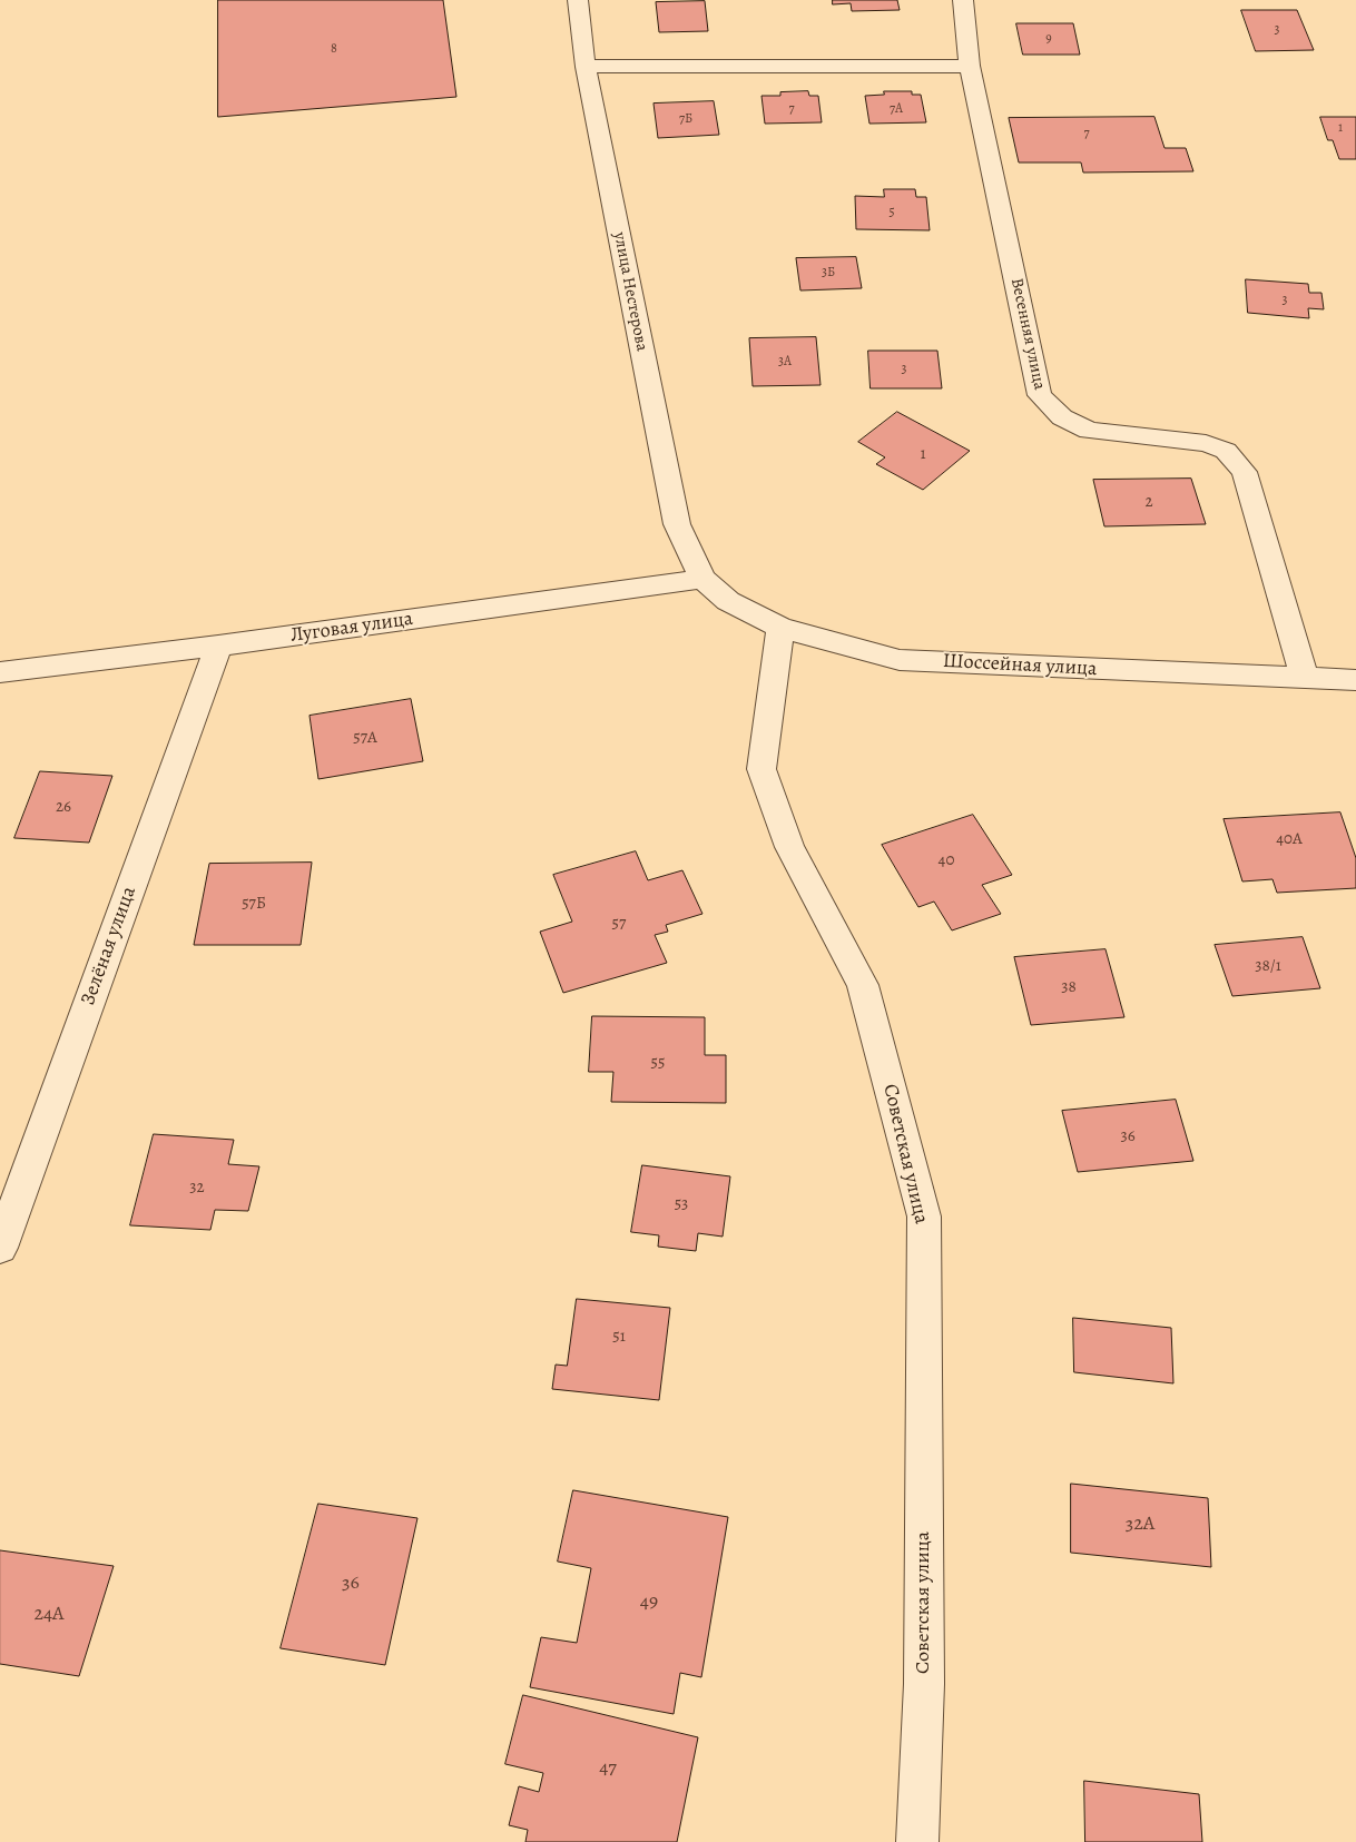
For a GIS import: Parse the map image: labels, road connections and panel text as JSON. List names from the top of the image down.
{
  "streets": {
    "street": [
      "улица Нестерова",
      "Весенняя улица",
      "Луговая улица",
      "Шоссейная улица",
      "Зелёная улица",
      "Советская улица"
    ]
  },
  "crossings": [
    ["улица Нестерова", "Луговая улица"],
    ["улица Нестерова", "Шоссейная улица"],
    ["Весенняя улица", "Шоссейная улица"],
    ["Луговая улица", "Шоссейная улица"],
    ["Луговая улица", "Зелёная улица"],
    ["Шоссейная улица", "Советская улица"]
  ],
  "house_numbers": [
    "3",
    "9",
    "8",
    "7",
    "7А",
    "7Б",
    "1",
    "7",
    "5",
    "3Б",
    "3",
    "3А",
    "3",
    "1",
    "2",
    "57А",
    "26",
    "40А",
    "40",
    "57Б",
    "57",
    "38/1",
    "38",
    "55",
    "36",
    "32",
    "53",
    "51",
    "32А",
    "36",
    "49",
    "24А",
    "47"
  ]
}
